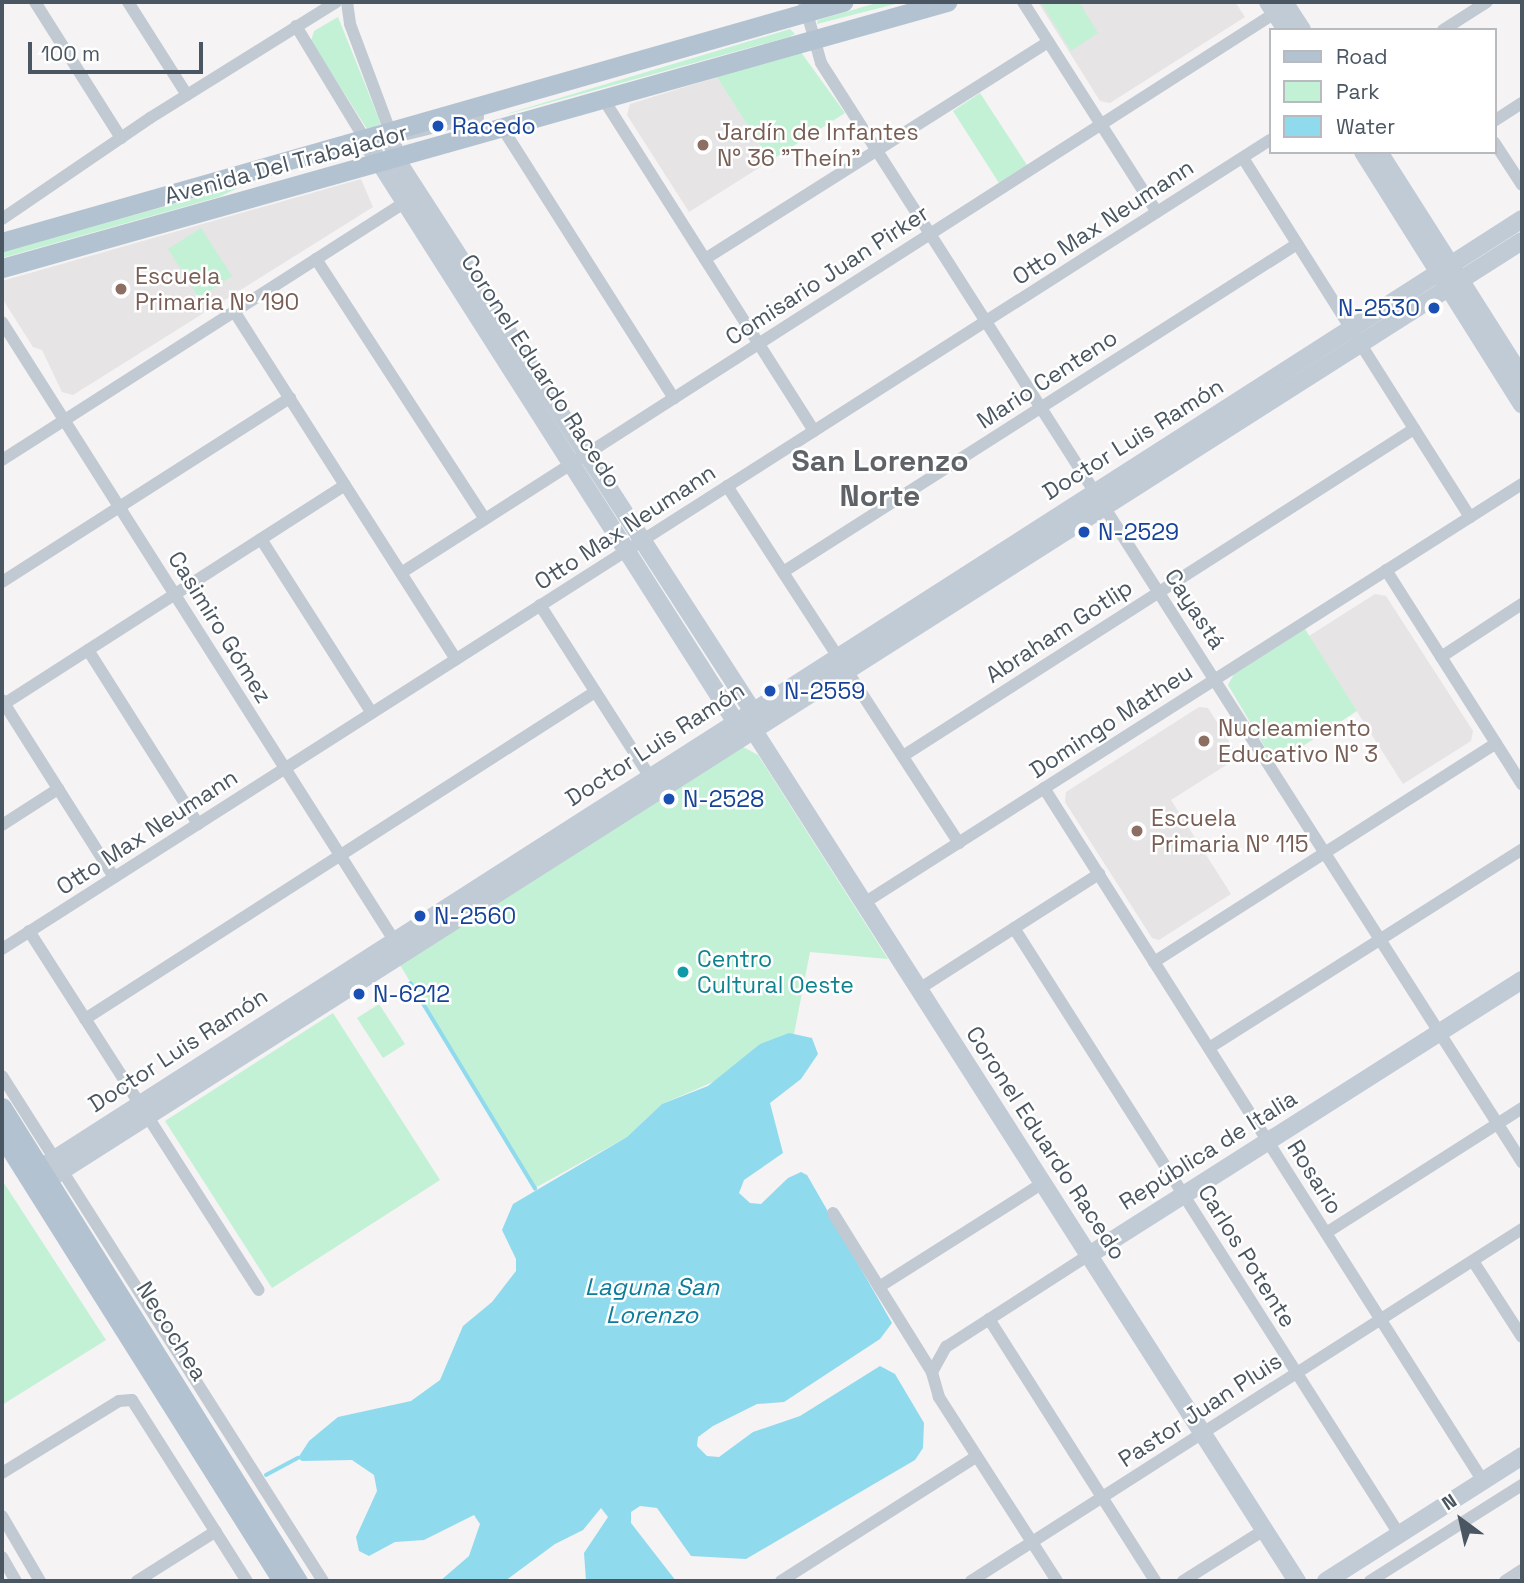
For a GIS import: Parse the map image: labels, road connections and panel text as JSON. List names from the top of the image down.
{
  "streets": {
    "main road": [
      "Avenida Del Trabajador",
      "Coronel Eduardo Racedo",
      "Doctor Luis Ramón",
      "República de Italia",
      "Necochea"
    ],
    "street": [
      "Otto Max Neumann",
      "Comisario Juan Pirker",
      "Mario Centeno",
      "Cayastá",
      "Casimiro Gómez",
      "Abraham Gotlip",
      "Domingo Matheu",
      "Rosario",
      "Carlos Potente",
      "Pastor Juan Pluis"
    ]
  },
  "crossings": [
    ["Avenida Del Trabajador", "Coronel Eduardo Racedo"],
    ["Avenida Del Trabajador", "Cayastá"],
    ["Otto Max Neumann", "Coronel Eduardo Racedo"],
    ["Otto Max Neumann", "Cayastá"],
    ["Otto Max Neumann", "Casimiro Gómez"],
    ["Comisario Juan Pirker", "Coronel Eduardo Racedo"],
    ["Comisario Juan Pirker", "Cayastá"],
    ["Coronel Eduardo Racedo", "Doctor Luis Ramón"],
    ["Coronel Eduardo Racedo", "Domingo Matheu"],
    ["Coronel Eduardo Racedo", "República de Italia"],
    ["Coronel Eduardo Racedo", "Pastor Juan Pluis"],
    ["Mario Centeno", "Cayastá"],
    ["Doctor Luis Ramón", "Cayastá"],
    ["Doctor Luis Ramón", "Casimiro Gómez"],
    ["Doctor Luis Ramón", "Necochea"],
    ["Cayastá", "Abraham Gotlip"],
    ["Cayastá", "Domingo Matheu"],
    ["Cayastá", "República de Italia"],
    ["Domingo Matheu", "Rosario"],
    ["República de Italia", "Rosario"],
    ["República de Italia", "Carlos Potente"],
    ["Rosario", "Pastor Juan Pluis"],
    ["Carlos Potente", "Pastor Juan Pluis"]
  ],
  "districts": ["San Lorenzo Norte"],
  "water": ["Laguna San Lorenzo"],
  "places": [
    "Racedo",
    "Jardín de Infantes N° 36 \"Theín\"",
    "Escuela Primaria Nº 190",
    "N-2530",
    "N-2529",
    "N-2559",
    "Nucleamiento Educativo N° 3",
    "N-2528",
    "Escuela Primaria N° 115",
    "N-2560",
    "Centro Cultural Oeste",
    "N-6212"
  ],
  "legend": ["Road", "Park", "Water"],
  "scale_bar": "100 m",
  "north": "top left"
}
